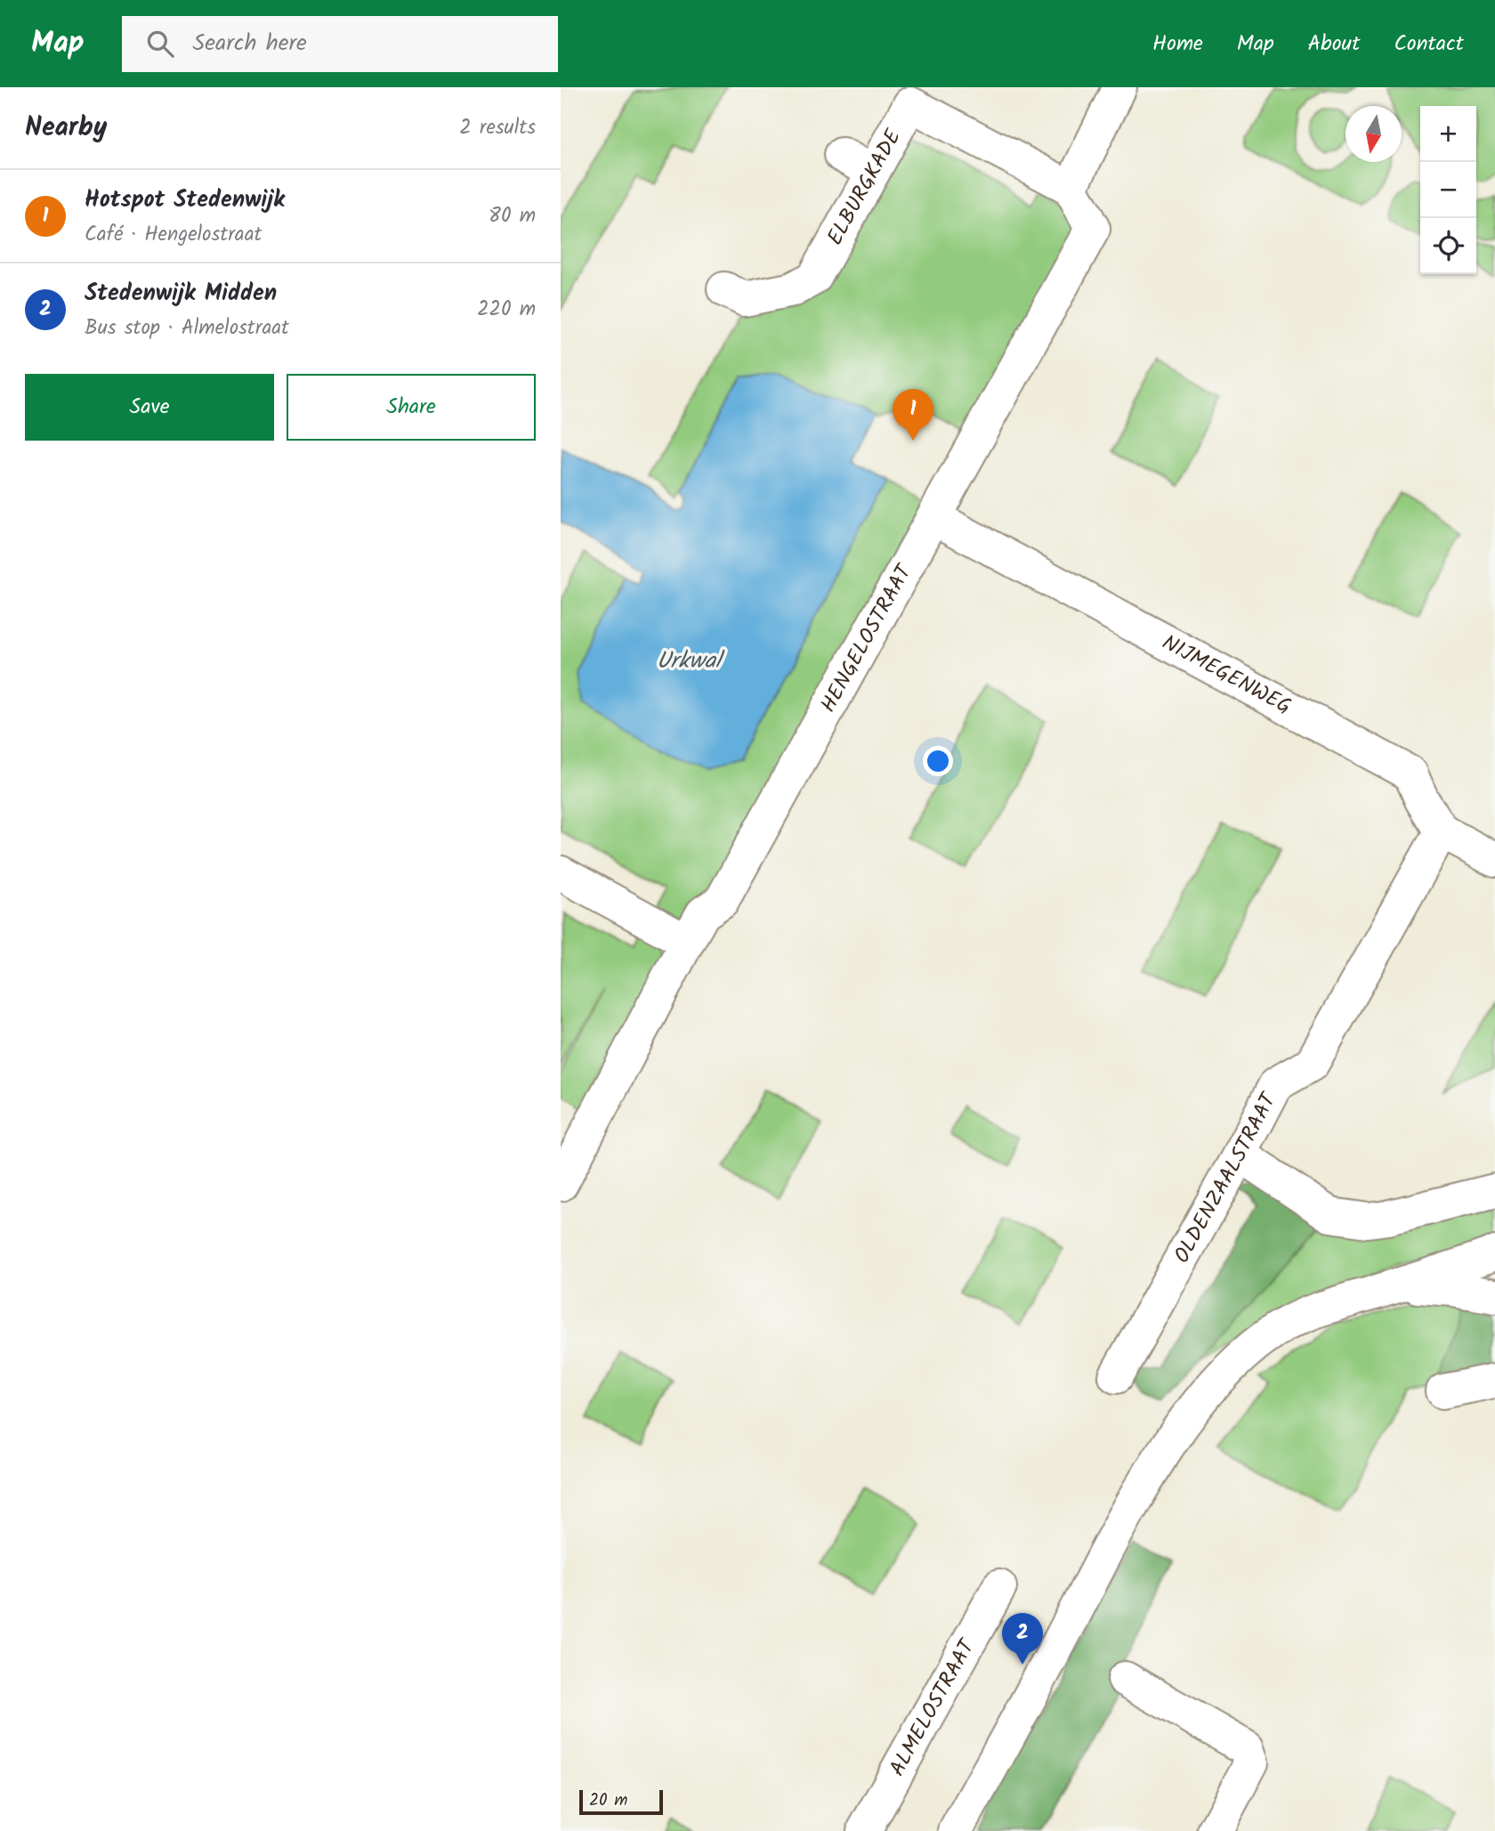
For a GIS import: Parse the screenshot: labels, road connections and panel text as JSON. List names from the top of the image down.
{
  "streets": {
    "street": [
      "ELBURGKADE",
      "HENGELOSTRAAT",
      "NIJMEGENWEG",
      "OLDENZAALSTRAAT",
      "ALMELOSTRAAT"
    ]
  },
  "crossings": [
    ["ELBURGKADE", "HENGELOSTRAAT"],
    ["HENGELOSTRAAT", "NIJMEGENWEG"],
    ["NIJMEGENWEG", "OLDENZAALSTRAAT"]
  ],
  "water": ["Urkwal"],
  "scale_bar": "20 m",
  "north": "bottom",
  "page": {
    "header": "Map",
    "search": "Search here",
    "nav": [
      "Home",
      "Map",
      "About",
      "Contact"
    ],
    "heading": ["Nearby", "2 results"],
    "map_buttons": ["+", "−"],
    "list": [
      {
        "mark": "1",
        "name": "Hotspot Stedenwijk",
        "note": "Café · Hengelostraat",
        "value": "80 m"
      },
      {
        "mark": "2",
        "name": "Stedenwijk Midden",
        "note": "Bus stop · Almelostraat",
        "value": "220 m"
      }
    ],
    "buttons": ["Save", "Share"],
    "pins": ["1", "2"],
    "scale": "20 m"
  }
}
